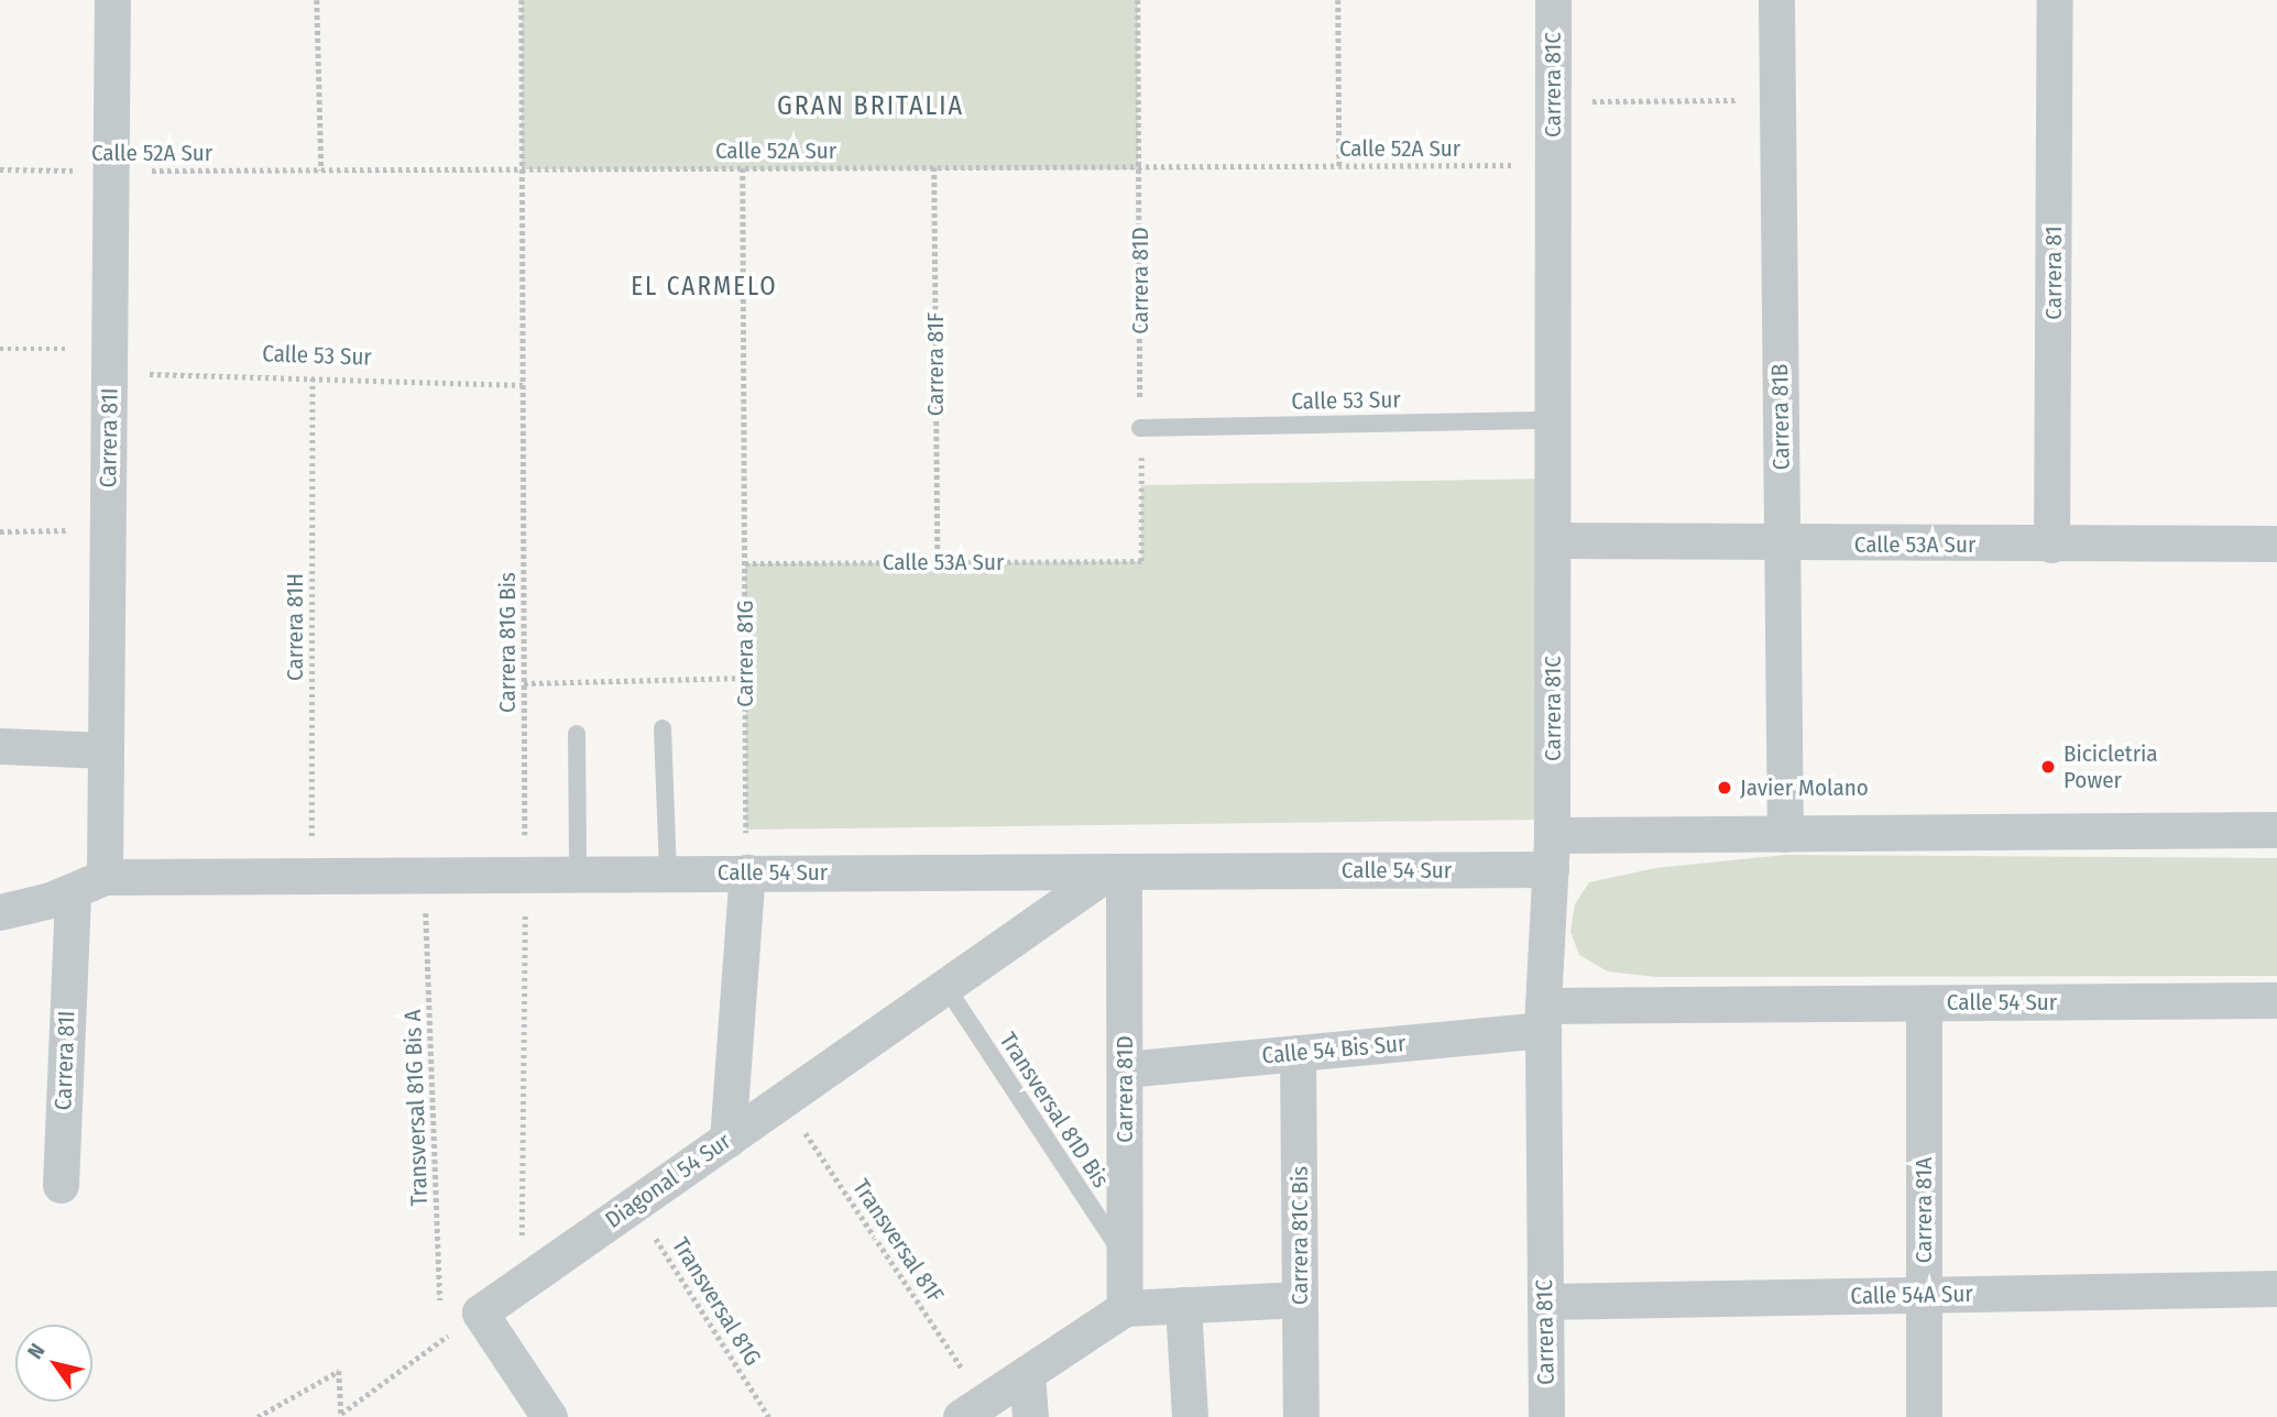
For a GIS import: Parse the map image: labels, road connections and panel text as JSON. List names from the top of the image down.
{
  "streets": {
    "street": [
      "Carrera 81C",
      "Carrera 81",
      "Carrera 81D",
      "Carrera 81B",
      "Carrera 81I",
      "Calle 53A Sur",
      "Calle 54 Sur",
      "Calle 54 Bis Sur",
      "Diagonal 54 Sur",
      "Carrera 81A",
      "Carrera 81C Bis",
      "Calle 54A Sur"
    ],
    "lane": ["Calle 53 Sur", "Transversal 81D Bis"],
    "path": [
      "Calle 52A Sur",
      "Carrera 81F",
      "Carrera 81H",
      "Carrera 81G Bis",
      "Carrera 81G",
      "Transversal 81G Bis A",
      "Transversal 81F",
      "Transversal 81G"
    ]
  },
  "crossings": [
    ["Carrera 81C", "Calle 52A Sur"],
    ["Carrera 81C", "Calle 53 Sur"],
    ["Carrera 81C", "Calle 53A Sur"],
    ["Carrera 81C", "Calle 54 Sur"],
    ["Carrera 81C", "Calle 54 Bis Sur"],
    ["Carrera 81C", "Calle 54A Sur"],
    ["Calle 52A Sur", "Carrera 81D"],
    ["Calle 52A Sur", "Carrera 81F"],
    ["Calle 52A Sur", "Carrera 81I"],
    ["Calle 52A Sur", "Carrera 81G Bis"],
    ["Calle 52A Sur", "Carrera 81G"],
    ["Carrera 81", "Calle 53A Sur"],
    ["Carrera 81D", "Calle 53 Sur"],
    ["Carrera 81D", "Calle 53A Sur"],
    ["Carrera 81D", "Calle 54 Sur"],
    ["Carrera 81D", "Calle 54 Bis Sur"],
    ["Carrera 81D", "Transversal 81D Bis"],
    ["Carrera 81D", "Diagonal 54 Sur"],
    ["Calle 53 Sur", "Carrera 81I"],
    ["Calle 53 Sur", "Carrera 81H"],
    ["Calle 53 Sur", "Carrera 81G Bis"],
    ["Carrera 81F", "Calle 53A Sur"],
    ["Carrera 81B", "Calle 53A Sur"],
    ["Carrera 81B", "Calle 54 Sur"],
    ["Carrera 81I", "Calle 54 Sur"],
    ["Calle 53A Sur", "Carrera 81G"],
    ["Carrera 81H", "Calle 54 Sur"],
    ["Carrera 81G Bis", "Calle 54 Sur"],
    ["Carrera 81G Bis", "Diagonal 54 Sur"],
    ["Carrera 81G", "Calle 54 Sur"],
    ["Calle 54 Sur", "Calle 54 Bis Sur"],
    ["Calle 54 Sur", "Transversal 81G Bis A"],
    ["Calle 54 Sur", "Diagonal 54 Sur"],
    ["Calle 54 Sur", "Carrera 81A"],
    ["Calle 54 Bis Sur", "Carrera 81C Bis"],
    ["Transversal 81D Bis", "Diagonal 54 Sur"],
    ["Diagonal 54 Sur", "Transversal 81F"],
    ["Diagonal 54 Sur", "Transversal 81G"],
    ["Carrera 81A", "Calle 54A Sur"]
  ],
  "districts": ["GRAN BRITALIA", "EL CARMELO"],
  "places": ["Bicicletria Power", "Javier Molano"],
  "north": "top left"
}
